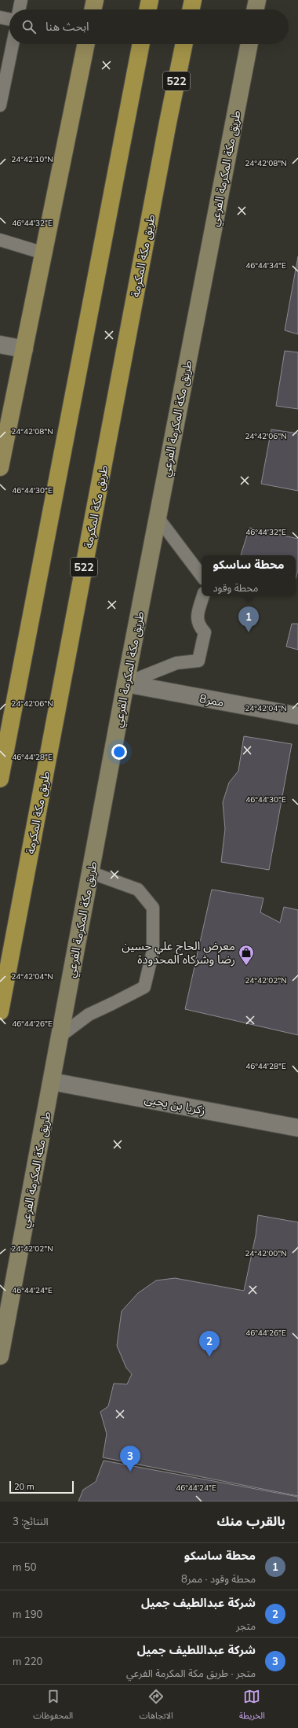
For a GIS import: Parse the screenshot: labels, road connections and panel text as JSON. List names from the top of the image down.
{
  "streets": {
    "highway": ["522", "طريق مكة المكرمة"],
    "main road": ["طريق مكة المكرمة الفرعي"],
    "street": ["ممر8", "زكريا بن يحيى"]
  },
  "crossings": [
    ["طريق مكة المكرمة الفرعي", "ممر8"],
    ["طريق مكة المكرمة الفرعي", "زكريا بن يحيى"]
  ],
  "places": {
    "shop": ["معرض الحاج علي حسين رضا وشركاه المحدودة"]
  },
  "scale_bar": "20 m",
  "page": {
    "search": "ابحث هنا",
    "popup": ["محطة ساسكو", "محطة وقود"],
    "pins": ["1", "2", "3"],
    "scale": "20 m",
    "heading": ["بالقرب منك", "النتائج: 3"],
    "list": [
      {
        "mark": "1",
        "name": "محطة ساسكو",
        "note": "محطة وقود · ممر8",
        "value": "50 m"
      },
      {
        "mark": "2",
        "name": "شركة عبدالطيف جميل",
        "note": "متجر",
        "value": "190 m"
      },
      {
        "mark": "3",
        "name": "شركة عبداللطيف جميل",
        "note": "متجر · طريق مكة المكرمة الفرعي",
        "value": "220 m"
      }
    ],
    "nav": ["الخريطة", "الاتجاهات", "المحفوظات"]
  },
  "coordinates": [
    "24°42'10\"N",
    "24°42'08\"N",
    "46°44'32\"E",
    "46°44'34\"E",
    "24°42'06\"N",
    "46°44'30\"E",
    "24°42'04\"N",
    "46°44'28\"E",
    "24°42'02\"N",
    "46°44'26\"E",
    "24°42'00\"N",
    "46°44'24\"E"
  ]
}
